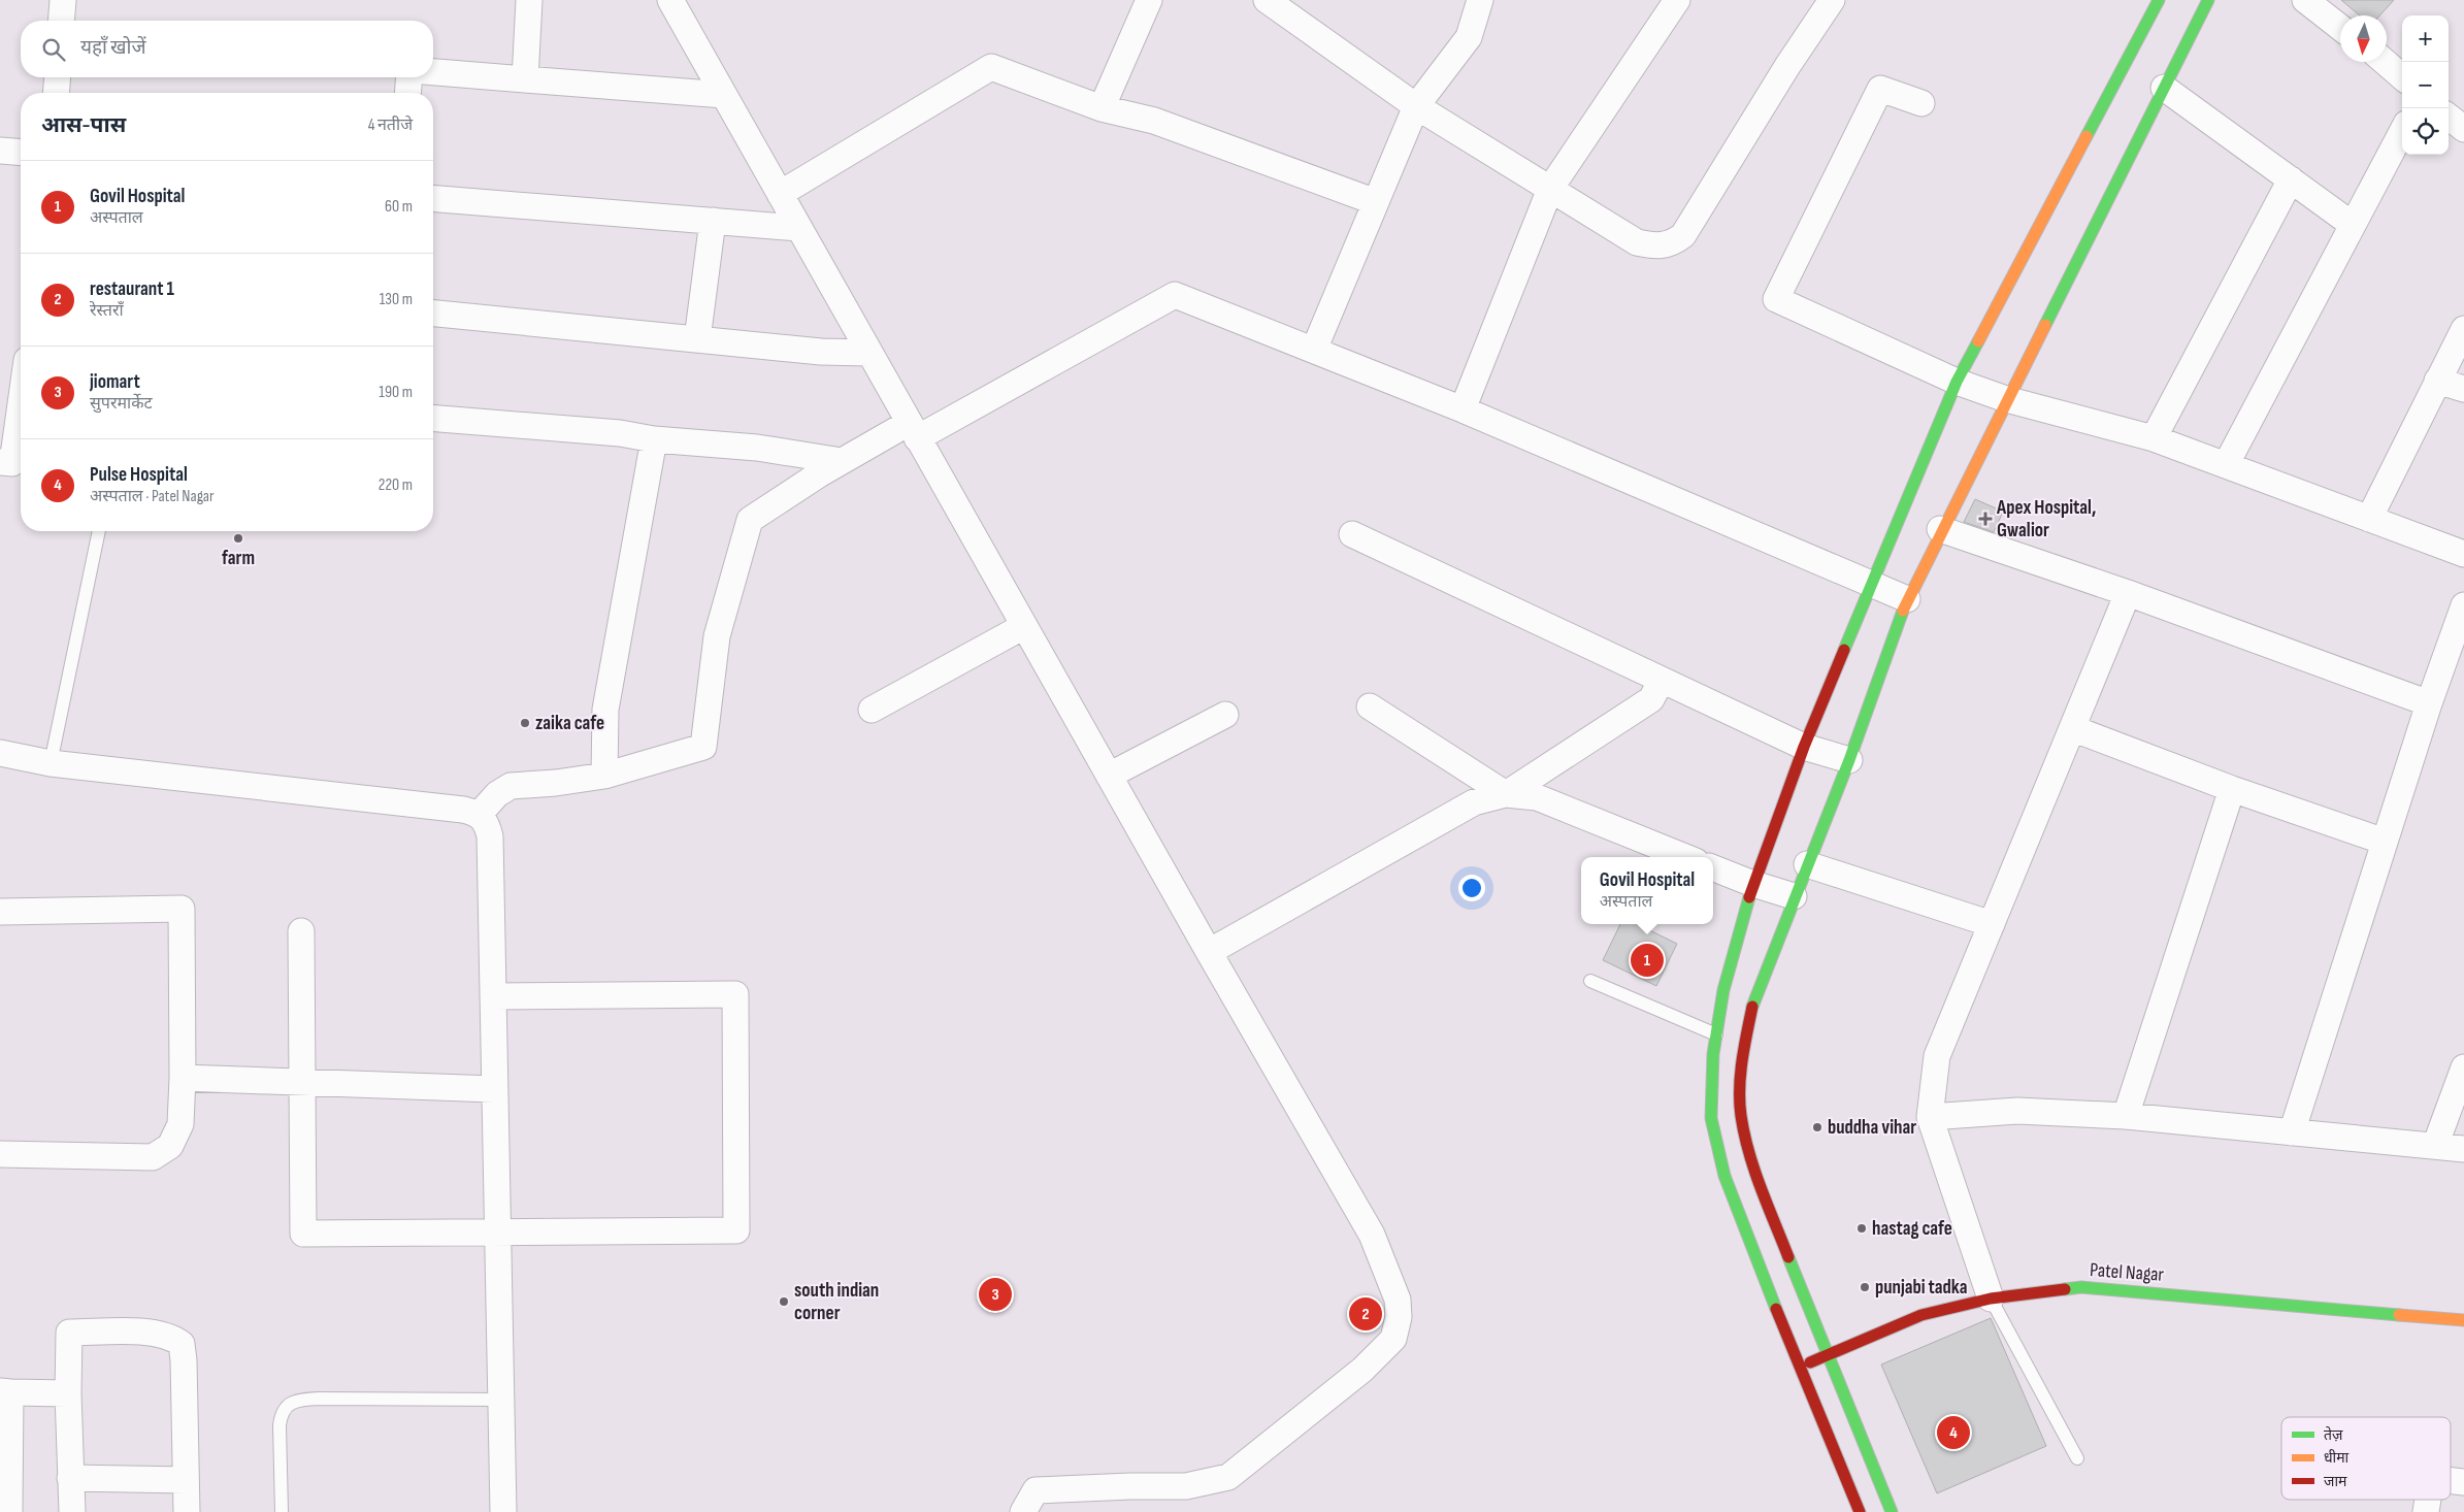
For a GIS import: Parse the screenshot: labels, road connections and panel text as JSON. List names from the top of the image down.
{
  "streets": {
    "main road": ["Patel Nagar"]
  },
  "places": {
    "health": ["Apex Hospital, Gwalior"],
    "other": [
      "farm",
      "zaika cafe",
      "buddha vihar",
      "hastag cafe",
      "punjabi tadka",
      "south indian corner"
    ]
  },
  "legend": ["तेज़", "धीमा", "जाम"],
  "north": "bottom",
  "page": {
    "map_buttons": ["+", "−"],
    "search": "यहाँ खोजें",
    "heading": ["आस-पास", "4 नतीजे"],
    "list": [
      {
        "mark": "1",
        "name": "Govil Hospital",
        "note": "अस्पताल",
        "value": "60 m"
      },
      {
        "mark": "2",
        "name": "restaurant 1",
        "note": "रेस्तराँ",
        "value": "130 m"
      },
      {
        "mark": "3",
        "name": "jiomart",
        "note": "सुपरमार्केट",
        "value": "190 m"
      },
      {
        "mark": "4",
        "name": "Pulse Hospital",
        "note": "अस्पताल · Patel Nagar",
        "value": "220 m"
      }
    ],
    "popup": ["Govil Hospital", "अस्पताल"],
    "pins": [
      "1",
      "3",
      "2",
      "4"
    ]
  }
}
